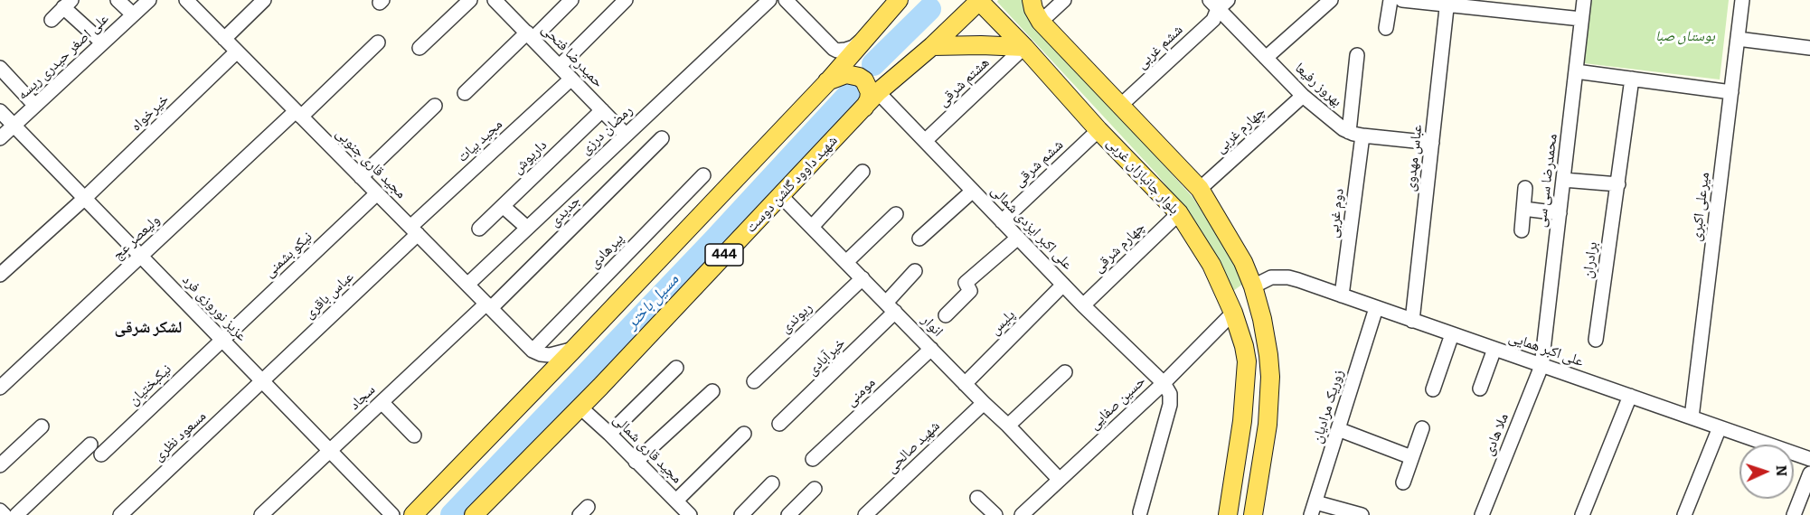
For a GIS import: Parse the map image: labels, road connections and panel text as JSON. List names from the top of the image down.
{
  "streets": {
    "main road": ["بلوار جانبازان غربی", "شهید داوود گلشن دوست", "444"],
    "street": [
      "ششم غربی",
      "حمیدرضا فتحی",
      "علی اصغر حیدری ریسه",
      "هشتم شرقی",
      "بهروز رفیعا",
      "خیرخواه",
      "رمضان درزی",
      "چهارم غربی",
      "مجید بیات",
      "داریوش",
      "عباس مهدوی",
      "مجید قاری جنوبی",
      "ششم شرقی",
      "محمدرضا سی سی",
      "میرعلی اکبری",
      "جدیدی",
      "دوم غربی",
      "علی اکبر ایزدی شمالی",
      "ولیعصر عج",
      "چهارم شرقی",
      "پیرهادی",
      "نیکو بشمنی",
      "برادران",
      "عباس باقری",
      "عزیز نوروزی فرد",
      "ریوندی",
      "پلیس",
      "انوار",
      "علی اکبر همایی",
      "خیرآبادی",
      "نیکبختیان",
      "مومنی",
      "سجاد",
      "حسین صفایی",
      "زوریک مرادیان",
      "ملا هادی",
      "مسعود نظری",
      "شهید صالحی",
      "مجید قاری شمالی"
    ]
  },
  "crossings": [
    ["ششم غربی", "بهروز رفیعا"],
    ["حمیدرضا فتحی", "رمضان درزی"],
    ["حمیدرضا فتحی", "مجید بیات"],
    ["حمیدرضا فتحی", "داریوش"],
    ["علی اصغر حیدری ریسه", "عزیز نوروزی فرد"],
    ["هشتم شرقی", "بلوار جانبازان غربی"],
    ["هشتم شرقی", "علی اکبر ایزدی شمالی"],
    ["بهروز رفیعا", "چهارم غربی"],
    ["بهروز رفیعا", "دوم غربی"],
    ["خیرخواه", "مجید قاری جنوبی"],
    ["خیرخواه", "عزیز نوروزی فرد"],
    ["رمضان درزی", "مجید قاری جنوبی"],
    ["مجید بیات", "مجید قاری جنوبی"],
    ["مجید بیات", "عباس باقری"],
    ["عباس مهدوی", "علی اکبر همایی"],
    ["مجید قاری جنوبی", "جدیدی"],
    ["مجید قاری جنوبی", "ولیعصر عج"],
    ["مجید قاری جنوبی", "پیرهادی"],
    ["مجید قاری جنوبی", "نیکو بشمنی"],
    ["مجید قاری جنوبی", "عباس باقری"],
    ["مجید قاری جنوبی", "سجاد"],
    ["ششم شرقی", "بلوار جانبازان غربی"],
    ["ششم شرقی", "علی اکبر ایزدی شمالی"],
    ["بلوار جانبازان غربی", "شهید داوود گلشن دوست"],
    ["بلوار جانبازان غربی", "چهارم شرقی"],
    ["بلوار جانبازان غربی", "حسین صفایی"],
    ["محمدرضا سی سی", "علی اکبر همایی"],
    ["محمدرضا سی سی", "ملا هادی"],
    ["شهید داوود گلشن دوست", "علی اکبر ایزدی شمالی"],
    ["شهید داوود گلشن دوست", "انوار"],
    ["شهید داوود گلشن دوست", "مجید قاری شمالی"],
    ["میرعلی اکبری", "علی اکبر همایی"],
    ["جدیدی", "سجاد"],
    ["دوم غربی", "علی اکبر همایی"],
    ["علی اکبر ایزدی شمالی", "چهارم شرقی"],
    ["علی اکبر ایزدی شمالی", "پلیس"],
    ["علی اکبر ایزدی شمالی", "حسین صفایی"],
    ["ولیعصر عج", "عزیز نوروزی فرد"],
    ["نیکو بشمنی", "عزیز نوروزی فرد"],
    ["نیکو بشمنی", "نیکبختیان"],
    ["عباس باقری", "عزیز نوروزی فرد"],
    ["عباس باقری", "مسعود نظری"],
    ["عزیز نوروزی فرد", "نیکبختیان"],
    ["عزیز نوروزی فرد", "سجاد"],
    ["عزیز نوروزی فرد", "مسعود نظری"],
    ["ریوندی", "انوار"],
    ["پلیس", "انوار"],
    ["انوار", "خیرآبادی"],
    ["انوار", "مومنی"],
    ["انوار", "حسین صفایی"],
    ["انوار", "شهید صالحی"],
    ["علی اکبر همایی", "زوریک مرادیان"],
    ["علی اکبر همایی", "ملا هادی"]
  ],
  "districts": ["لشکر شرقی"],
  "water": ["مسیل باختر"],
  "parks": ["بوستان صبا"],
  "north": "right"
}
